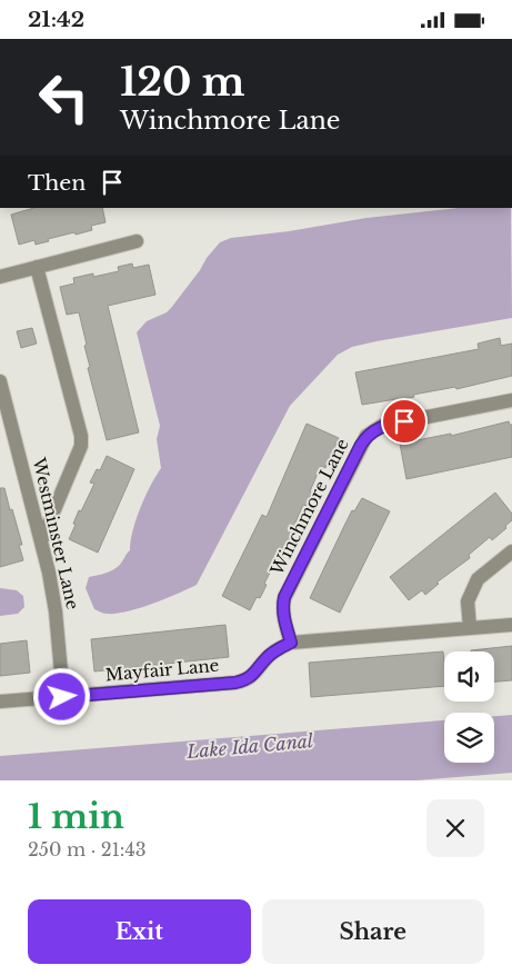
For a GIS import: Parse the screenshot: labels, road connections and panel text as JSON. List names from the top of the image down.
{
  "streets": {
    "street": ["Winchmore Lane", "Westminster Lane", "Mayfair Lane"]
  },
  "crossings": [
    ["Winchmore Lane", "Mayfair Lane"],
    ["Westminster Lane", "Mayfair Lane"]
  ],
  "water": ["Lake Ida Canal"],
  "page": {
    "status": "21:42",
    "turn": ["120 m", "Winchmore Lane"],
    "then": "Then",
    "heading": ["1 min", "250 m · 21:43"],
    "buttons": ["Exit", "Share"]
  }
}
